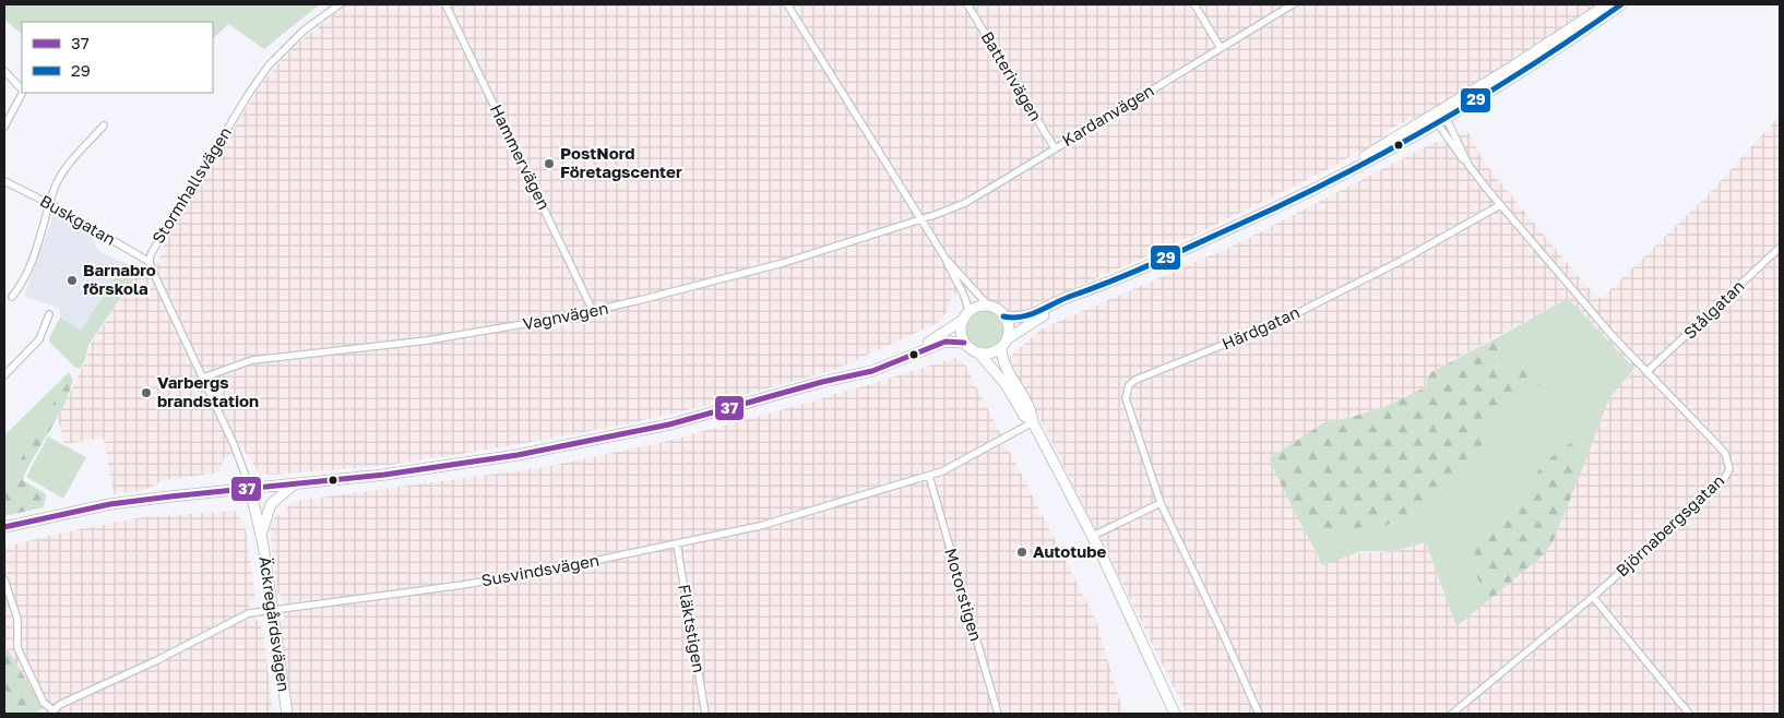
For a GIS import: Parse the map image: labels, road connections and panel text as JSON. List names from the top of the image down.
{
  "streets": {
    "main road": ["Äckregårdsvägen"],
    "street": [
      "Batterivägen",
      "Kardanvägen",
      "Hammervägen",
      "Stormhallsvägen",
      "Buskgatan",
      "Stålgatan",
      "Vagnvägen",
      "Härdgatan",
      "Björnabergsgatan",
      "Susvindsvägen",
      "Motorstigen",
      "Fläktstigen"
    ]
  },
  "crossings": [
    ["Batterivägen", "Kardanvägen"],
    ["Kardanvägen", "Vagnvägen"],
    ["Hammervägen", "Vagnvägen"],
    ["Stormhallsvägen", "Buskgatan"],
    ["Stormhallsvägen", "Vagnvägen"],
    ["Stormhallsvägen", "Äckregårdsvägen"],
    ["Stålgatan", "Björnabergsgatan"],
    ["Härdgatan", "Björnabergsgatan"],
    ["Susvindsvägen", "Motorstigen"],
    ["Susvindsvägen", "Äckregårdsvägen"],
    ["Susvindsvägen", "Fläktstigen"]
  ],
  "places": [
    "PostNord Företagscenter",
    "Barnabro förskola",
    "Varbergs brandstation",
    "Autotube"
  ],
  "lines": ["transit line 29", "transit line 37"],
  "legend": ["37", "29"]
}
